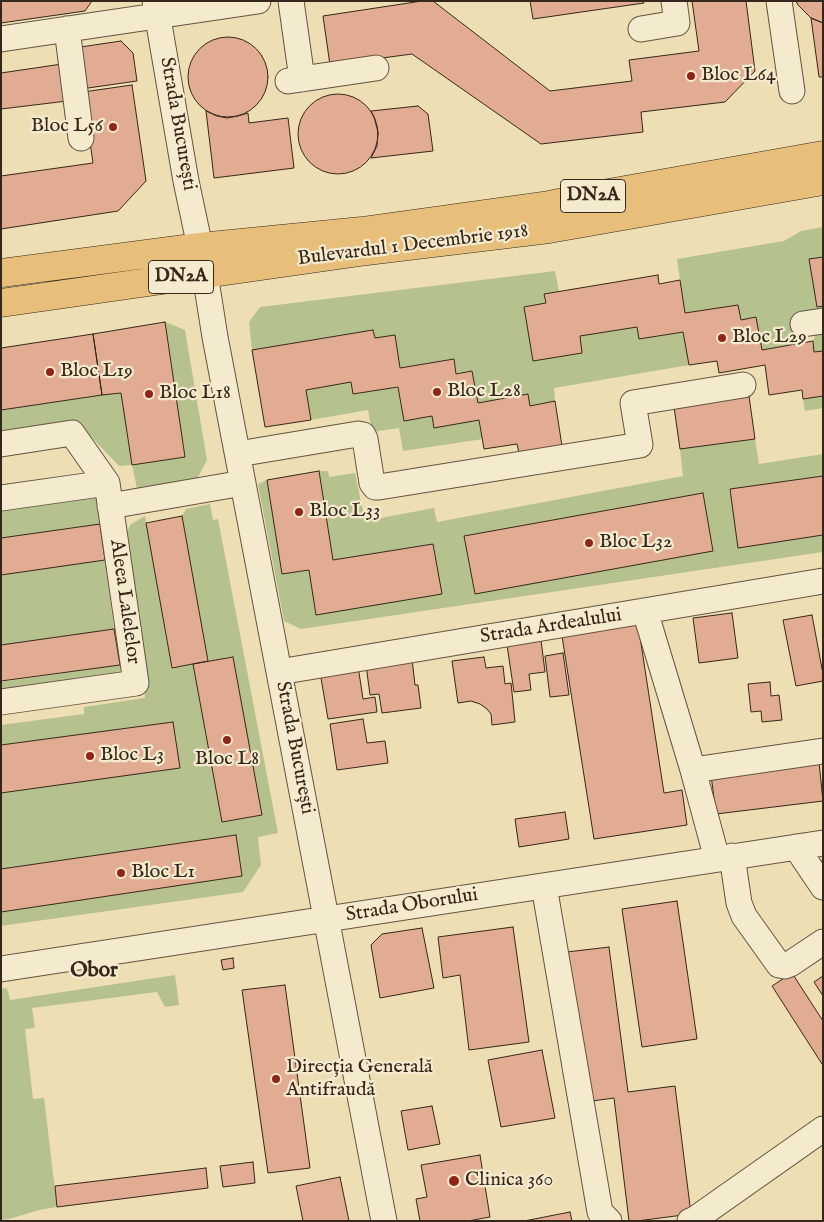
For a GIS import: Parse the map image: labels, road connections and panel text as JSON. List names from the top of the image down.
{
  "streets": {
    "main road": ["DN2A", "Bulevardul 1 Decembrie 1918"],
    "street": [
      "Strada București",
      "Aleea Lalelelor",
      "Strada Ardealului",
      "Strada Oborului"
    ]
  },
  "crossings": [
    ["Strada București", "Bulevardul 1 Decembrie 1918"],
    ["Strada București", "Strada Ardealului"],
    ["Strada București", "Strada Oborului"]
  ],
  "districts": ["Obor"],
  "places": [
    "Bloc L64",
    "Bloc L56",
    "Bloc L29",
    "Bloc L19",
    "Bloc L28",
    "Bloc L18",
    "Bloc L33",
    "Bloc L32",
    "Bloc L8",
    "Bloc L3",
    "Bloc L1",
    "Direcția Generală Antifraudă",
    "Clinica 360"
  ]
}
